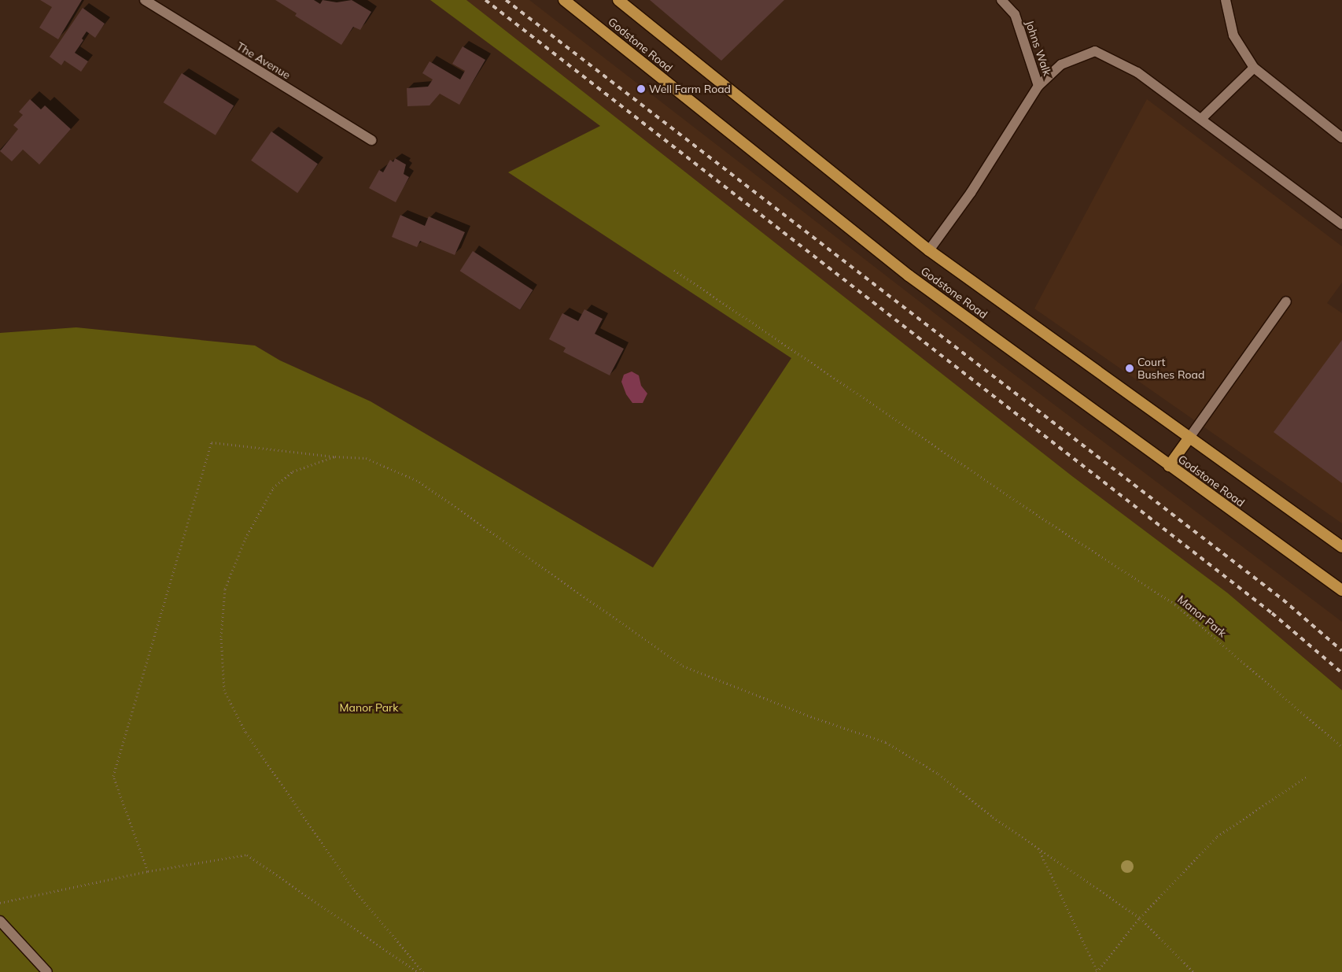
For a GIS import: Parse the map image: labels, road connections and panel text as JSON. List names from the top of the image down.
{
  "streets": {
    "highway": ["Godstone Road"],
    "street": ["Johns Walk", "The Avenue"],
    "path": ["Manor Park"]
  },
  "parks": ["Manor Park"],
  "places": ["Well Farm Road", "Court Bushes Road"]
}
